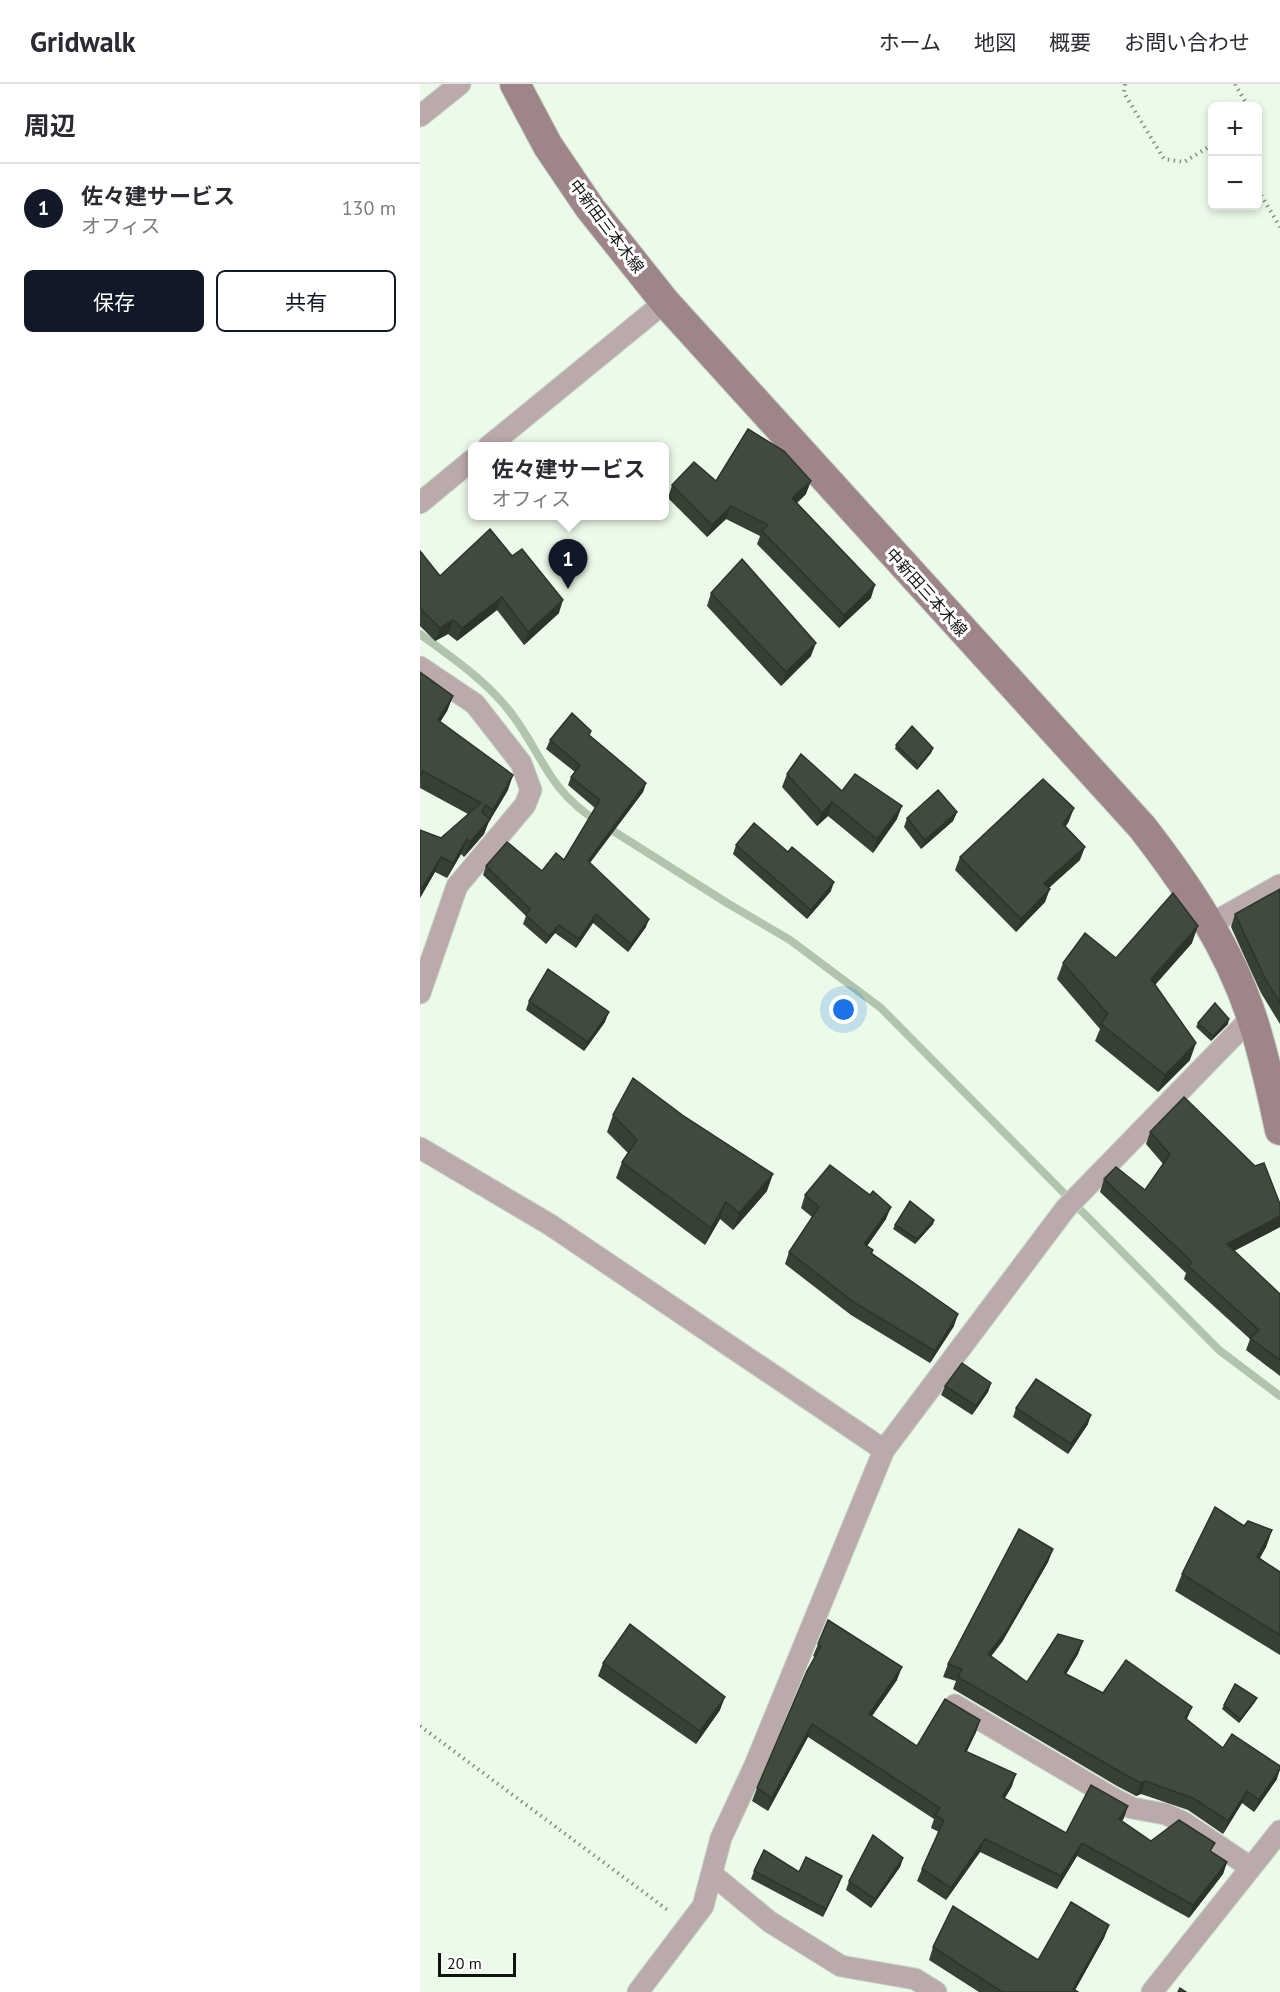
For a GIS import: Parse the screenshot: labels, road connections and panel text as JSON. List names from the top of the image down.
{
  "streets": {
    "main road": ["中新田三本木線"]
  },
  "scale_bar": "20 m",
  "page": {
    "header": "Gridwalk",
    "nav": [
      "ホーム",
      "地図",
      "概要",
      "お問い合わせ"
    ],
    "heading": "周辺",
    "map_buttons": ["+", "−"],
    "list": [
      {
        "mark": "1",
        "name": "佐々建サービス",
        "note": "オフィス",
        "value": "130 m"
      }
    ],
    "buttons": ["保存", "共有"],
    "popup": ["佐々建サービス", "オフィス"],
    "pins": "1",
    "scale": "20 m"
  }
}
